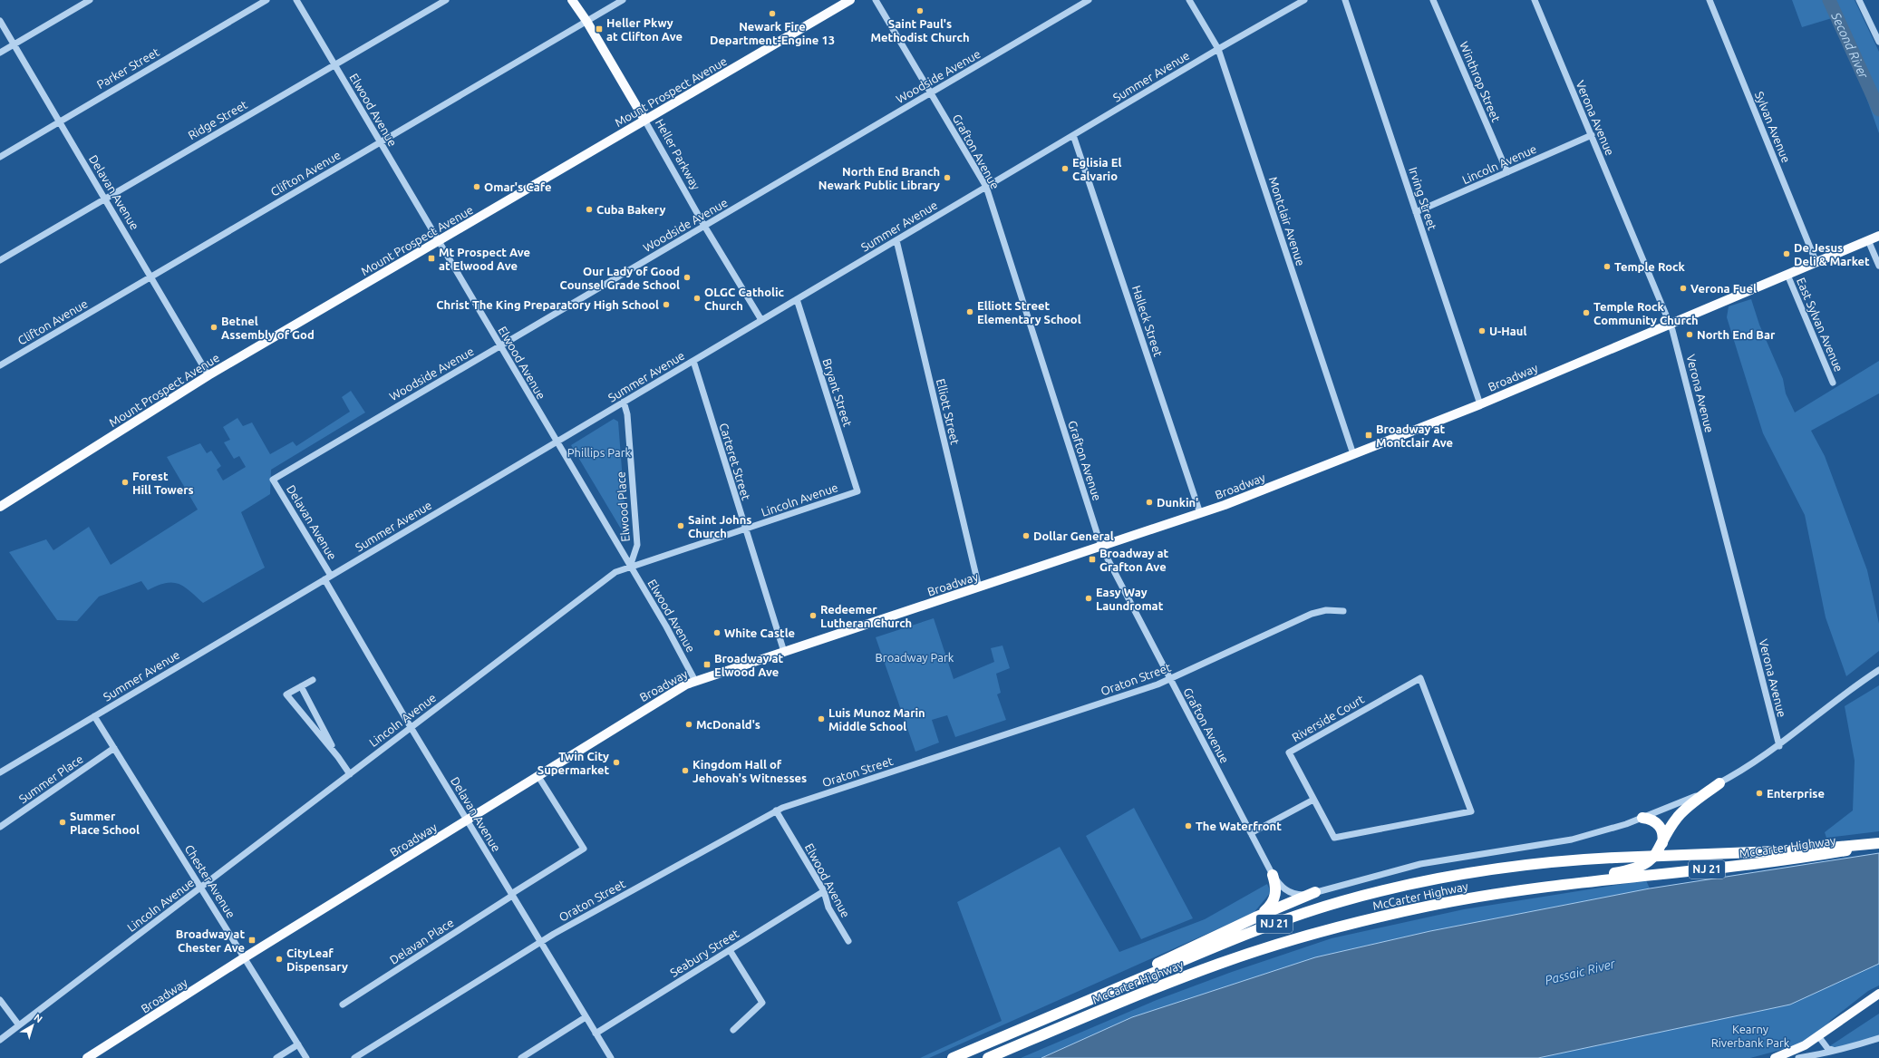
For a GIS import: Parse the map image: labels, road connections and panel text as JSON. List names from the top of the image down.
{
  "streets": {
    "highway": ["McCarter Highway", "NJ 21"],
    "main road": ["Mount Prospect Avenue", "Heller Parkway", "Broadway"],
    "street": [
      "Parker Street",
      "Woodside Avenue",
      "Summer Avenue",
      "Winthrop Street",
      "Elwood Avenue",
      "Verona Avenue",
      "Ridge Street",
      "Sylvan Avenue",
      "Grafton Avenue",
      "Lincoln Avenue",
      "Clifton Avenue",
      "Delavan Avenue",
      "Irving Street",
      "Montclair Avenue",
      "Halleck Street",
      "East Sylvan Avenue",
      "Bryant Street",
      "Elliott Street",
      "Carteret Street",
      "Elwood Place",
      "Oraton Street",
      "Riverside Court",
      "Summer Place",
      "Chester Avenue",
      "Delavan Place",
      "Seabury Street"
    ]
  },
  "crossings": [
    ["Parker Street", "Delavan Avenue"],
    ["Woodside Avenue", "Elwood Avenue"],
    ["Woodside Avenue", "Grafton Avenue"],
    ["Woodside Avenue", "Heller Parkway"],
    ["Woodside Avenue", "Delavan Avenue"],
    ["Summer Avenue", "Elwood Avenue"],
    ["Summer Avenue", "Grafton Avenue"],
    ["Summer Avenue", "Heller Parkway"],
    ["Summer Avenue", "Delavan Avenue"],
    ["Summer Avenue", "Montclair Avenue"],
    ["Summer Avenue", "Halleck Street"],
    ["Summer Avenue", "Bryant Street"],
    ["Summer Avenue", "Elliott Street"],
    ["Summer Avenue", "Carteret Street"],
    ["Summer Avenue", "Elwood Place"],
    ["Summer Avenue", "Chester Avenue"],
    ["Winthrop Street", "Lincoln Avenue"],
    ["Mount Prospect Avenue", "Elwood Avenue"],
    ["Mount Prospect Avenue", "Heller Parkway"],
    ["Mount Prospect Avenue", "Delavan Avenue"],
    ["Elwood Avenue", "Ridge Street"],
    ["Elwood Avenue", "Lincoln Avenue"],
    ["Elwood Avenue", "Clifton Avenue"],
    ["Elwood Avenue", "Broadway"],
    ["Elwood Avenue", "Elwood Place"],
    ["Elwood Avenue", "Oraton Street"],
    ["Elwood Avenue", "Seabury Street"],
    ["Verona Avenue", "Lincoln Avenue"],
    ["Verona Avenue", "Broadway"],
    ["Ridge Street", "Delavan Avenue"],
    ["Sylvan Avenue", "Broadway"],
    ["Grafton Avenue", "Broadway"],
    ["Grafton Avenue", "Oraton Street"],
    ["Heller Parkway", "Clifton Avenue"],
    ["Lincoln Avenue", "Delavan Avenue"],
    ["Lincoln Avenue", "Irving Street"],
    ["Lincoln Avenue", "Bryant Street"],
    ["Lincoln Avenue", "Carteret Street"],
    ["Lincoln Avenue", "Elwood Place"],
    ["Lincoln Avenue", "Chester Avenue"],
    ["Clifton Avenue", "Delavan Avenue"],
    ["Delavan Avenue", "Broadway"],
    ["Delavan Avenue", "Oraton Street"],
    ["Delavan Avenue", "Delavan Place"],
    ["Delavan Avenue", "Seabury Street"],
    ["Irving Street", "Broadway"],
    ["Montclair Avenue", "Broadway"],
    ["Halleck Street", "Broadway"],
    ["East Sylvan Avenue", "Broadway"],
    ["Broadway", "Elliott Street"],
    ["Broadway", "Carteret Street"],
    ["Broadway", "Chester Avenue"],
    ["Broadway", "Delavan Place"],
    ["Summer Place", "Chester Avenue"],
    ["McCarter Highway", "NJ 21"]
  ],
  "water": ["Second River", "Passaic River"],
  "parks": ["Phillips Park", "Broadway Park", "Kearny Riverbank Park"],
  "places": {
    "other": [
      "Saint Paul's Methodist Church",
      "Newark Fire Department-Engine 13",
      "Eglisia El Calvario",
      "North End Branch Newark Public Library",
      "Omar's Cafe",
      "Cuba Bakery",
      "De Jesus Deli & Market",
      "Temple Rock",
      "Our Lady of Good Counsel Grade School",
      "Verona Fuel",
      "OLGC Catholic Church",
      "Christ The King Preparatory High School",
      "Elliott Street Elementary School",
      "Temple Rock Community Church",
      "Betnel Assembly of God",
      "U-Haul",
      "North End Bar",
      "Forest Hill Towers",
      "Dunkin'",
      "Saint Johns Church",
      "Dollar General",
      "Easy Way Laundromat",
      "Redeemer Lutheran Church",
      "White Castle",
      "Luis Munoz Marin Middle School",
      "McDonald's",
      "Twin City Supermarket",
      "Kingdom Hall of Jehovah's Witnesses",
      "Enterprise",
      "Summer Place School",
      "The Waterfront",
      "CityLeaf Dispensary"
    ],
    "transit": [
      "Heller Pkwy at Clifton Ave",
      "Mt Prospect Ave at Elwood Ave",
      "Broadway at Montclair Ave",
      "Broadway at Grafton Ave",
      "Broadway at Elwood Ave",
      "Broadway at Chester Ave"
    ]
  },
  "north": "top right"
}
